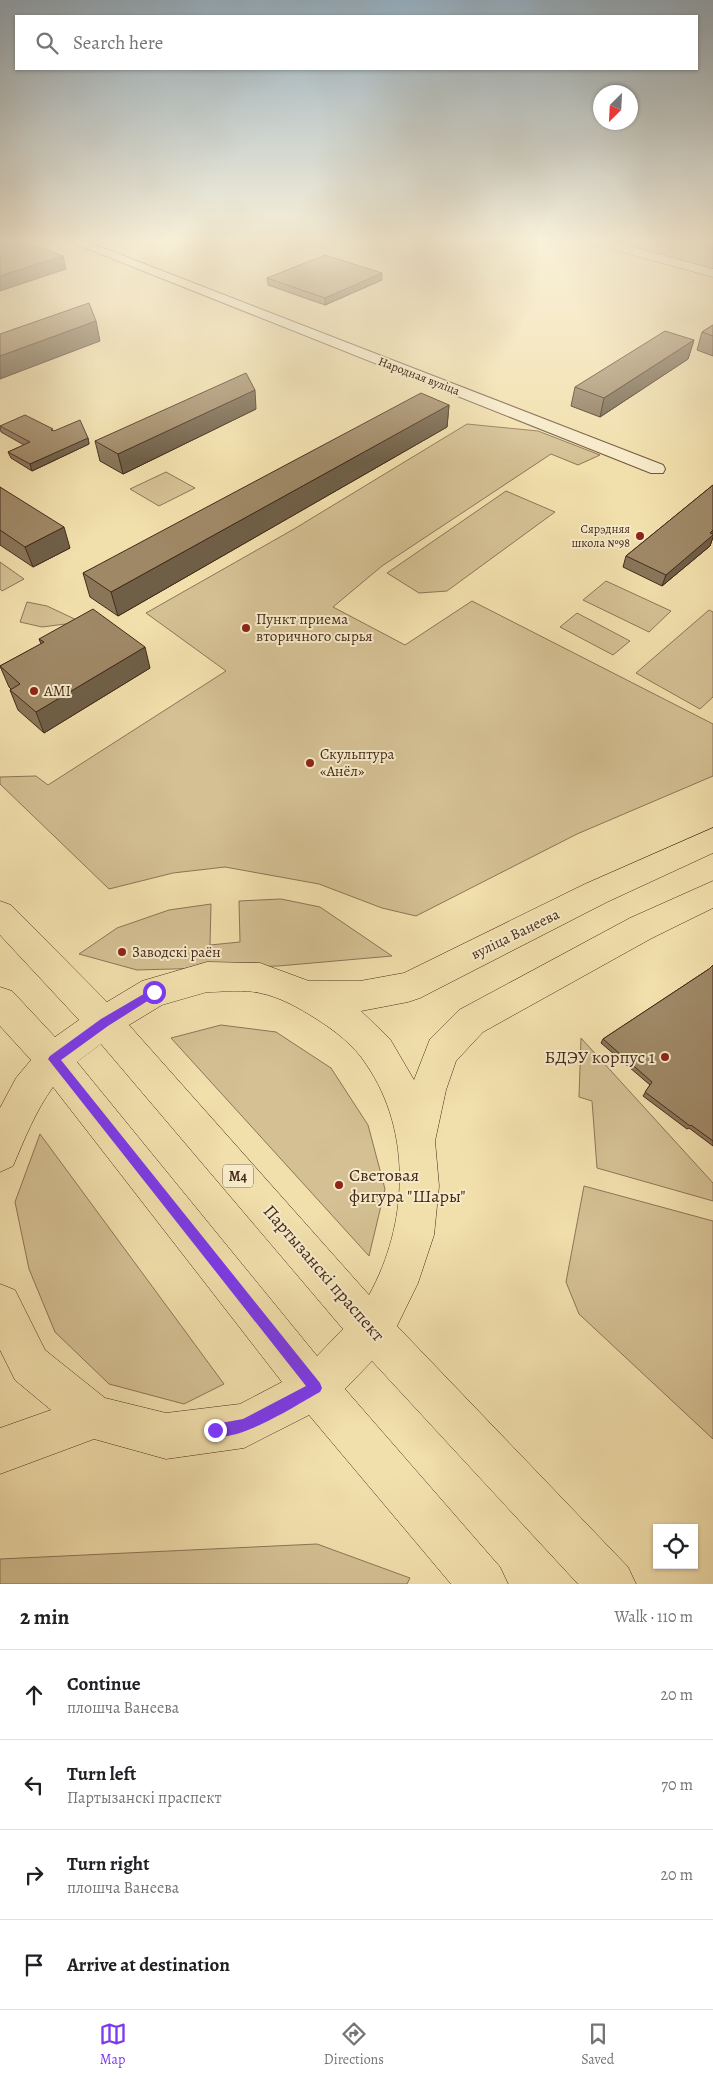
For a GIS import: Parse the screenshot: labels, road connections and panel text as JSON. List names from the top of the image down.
{
  "streets": {
    "main road": ["вуліца Ванеева", "М4", "Партызанскі праспект"],
    "street": ["Народная вуліца"]
  },
  "places": [
    "Сярэдняя школа №98",
    "Пункт приема вторичного сырья",
    "AMI",
    "Скульптура «Анёл»",
    "Заводскі раён",
    "БДЭУ корпус 1",
    "Световая фигура \"Шары\""
  ],
  "north": "bottom left",
  "page": {
    "search": "Search here",
    "heading": ["2 min", "Walk · 110 m"],
    "list": [
      ["Continue", "плошча Ванеева", "20 m"],
      ["Turn left", "Партызанскі праспект", "70 m"],
      ["Turn right", "плошча Ванеева", "20 m"],
      "Arrive at destination"
    ],
    "nav": ["Map", "Directions", "Saved"]
  }
}
